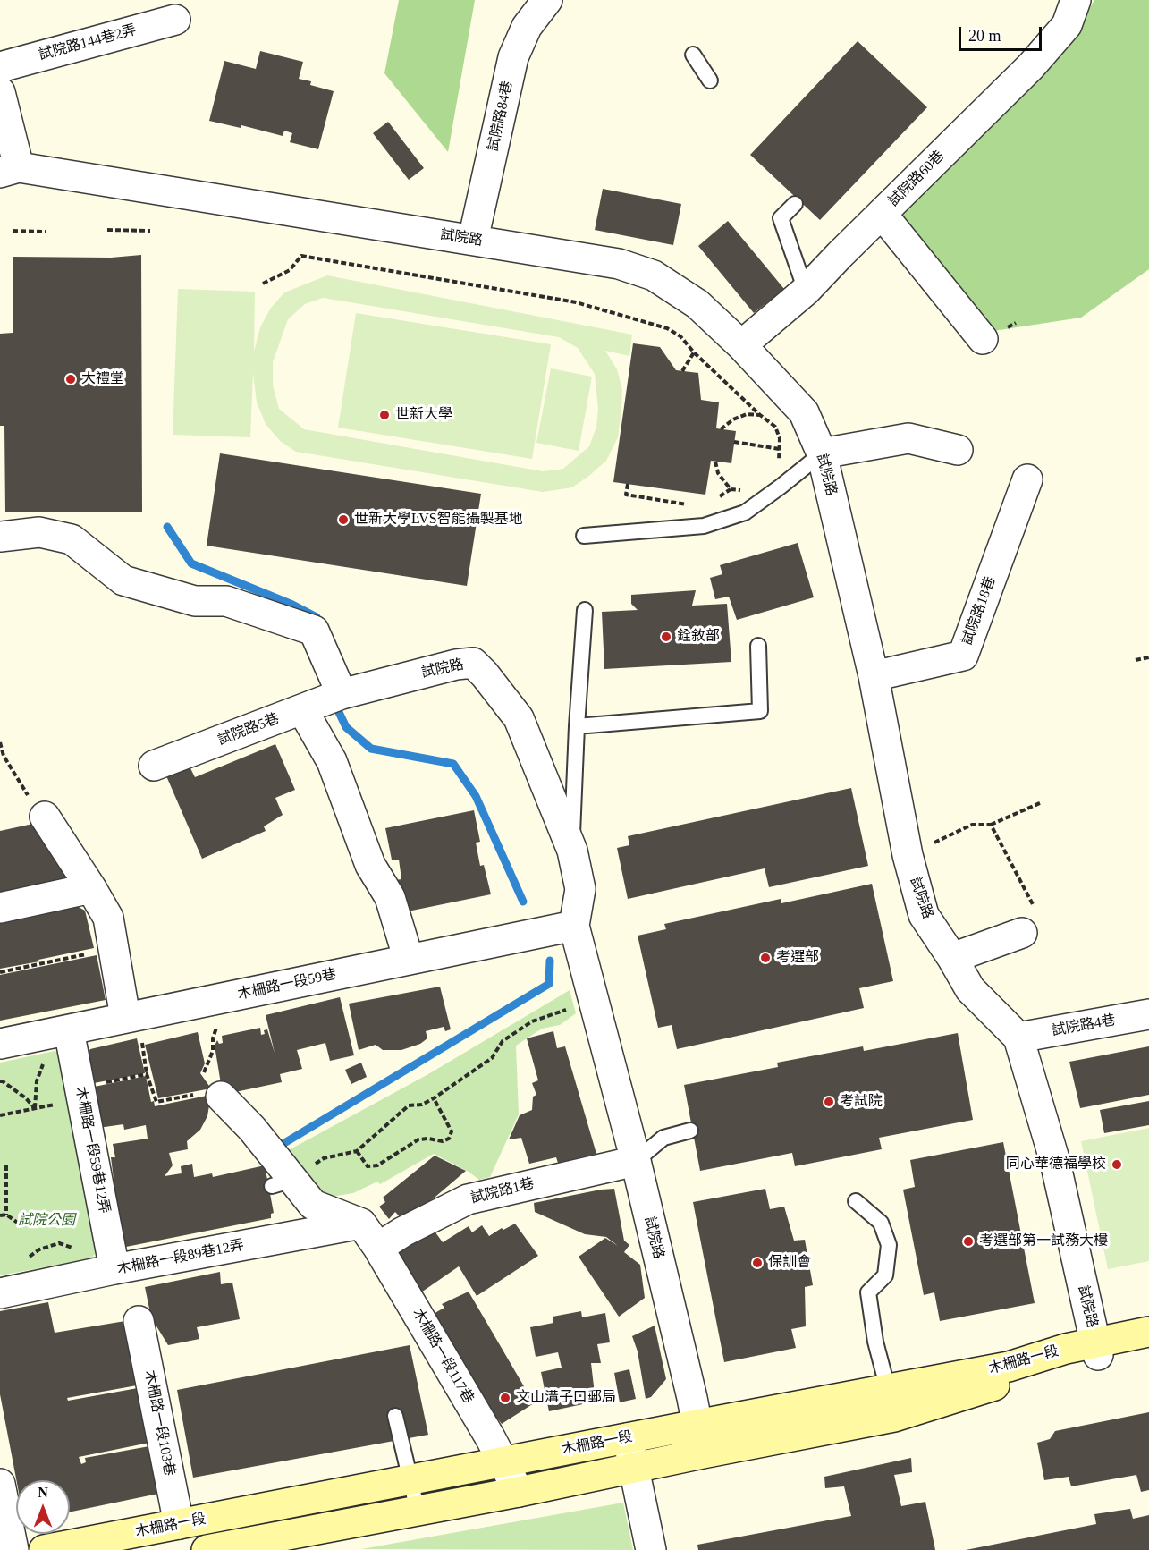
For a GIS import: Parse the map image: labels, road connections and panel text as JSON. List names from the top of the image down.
{
  "streets": {
    "main road": ["木柵路一段"],
    "street": [
      "試院路144巷2弄",
      "試院路84巷",
      "試院路60巷",
      "試院路",
      "試院路18巷",
      "試院路5巷",
      "木柵路一段59巷",
      "試院路4巷",
      "木柵路一段59巷12弄",
      "試院路1巷",
      "木柵路一段89巷12弄",
      "木柵路一段117巷",
      "木柵路一段103巷"
    ]
  },
  "crossings": [
    ["試院路84巷", "試院路"],
    ["試院路60巷", "試院路"],
    ["試院路", "試院路18巷"],
    ["試院路", "試院路5巷"],
    ["試院路", "木柵路一段59巷"],
    ["試院路", "試院路4巷"],
    ["試院路", "試院路1巷"],
    ["試院路", "木柵路一段"],
    ["木柵路一段59巷", "木柵路一段59巷12弄"],
    ["木柵路一段59巷12弄", "木柵路一段89巷12弄"],
    ["試院路1巷", "木柵路一段117巷"],
    ["木柵路一段89巷12弄", "木柵路一段117巷"],
    ["木柵路一段117巷", "木柵路一段"],
    ["木柵路一段", "木柵路一段103巷"]
  ],
  "parks": ["試院公園"],
  "places": [
    "大禮堂",
    "世新大學",
    "世新大學LVS智能攝製基地",
    "銓敘部",
    "考選部",
    "考試院",
    "同心華德福學校",
    "考選部第一試務大樓",
    "保訓會",
    "文山溝子口郵局"
  ],
  "scale_bar": "20 m",
  "north": "top"
}
